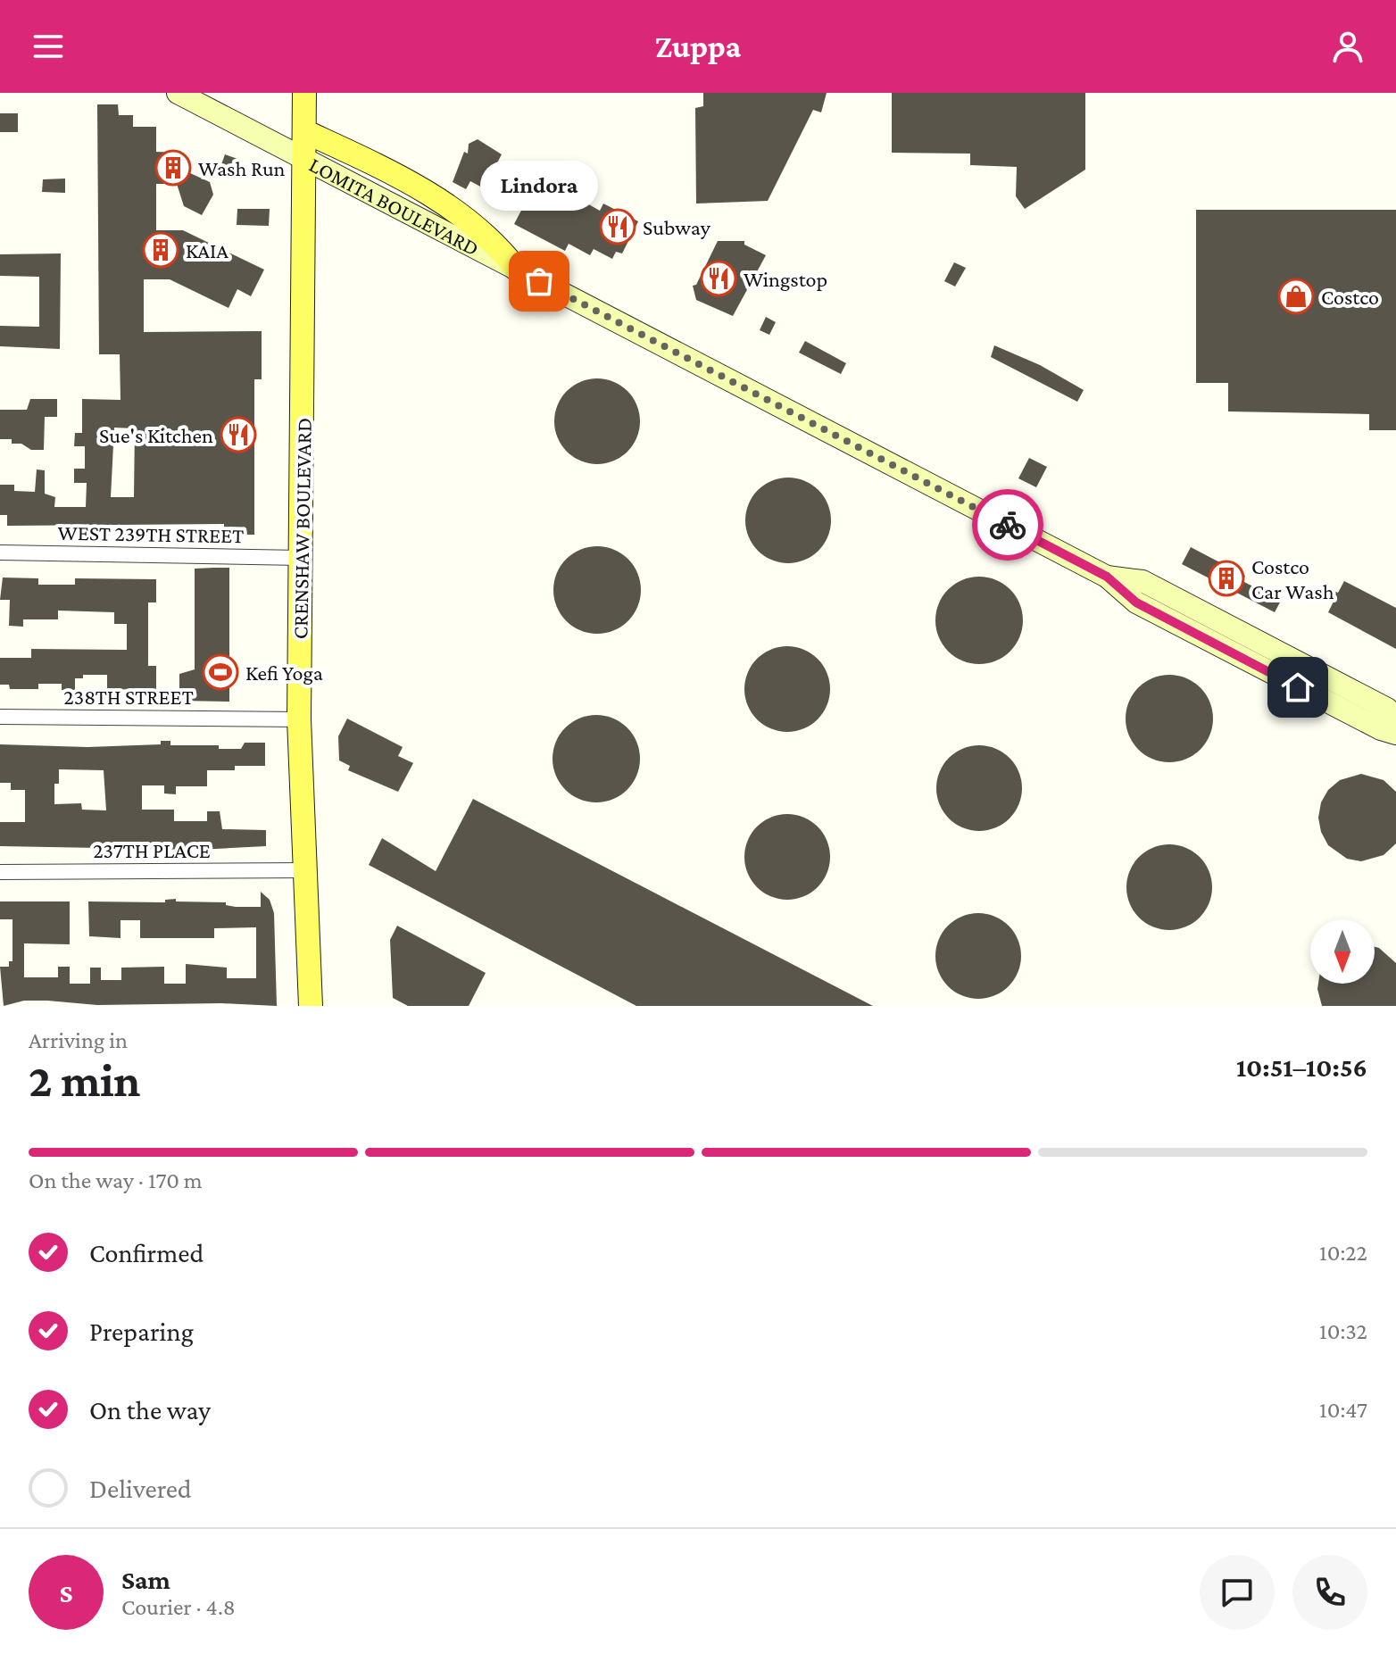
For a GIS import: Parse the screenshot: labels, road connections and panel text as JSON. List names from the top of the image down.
{
  "streets": {
    "main road": ["LOMITA BOULEVARD", "CRENSHAW BOULEVARD"],
    "street": ["WEST 239TH STREET", "238TH STREET", "237TH PLACE"]
  },
  "crossings": [
    ["LOMITA BOULEVARD", "CRENSHAW BOULEVARD"],
    ["CRENSHAW BOULEVARD", "WEST 239TH STREET"],
    ["CRENSHAW BOULEVARD", "238TH STREET"],
    ["CRENSHAW BOULEVARD", "237TH PLACE"]
  ],
  "places": {
    "building": ["Wash Run", "KAIA", "Costco Car Wash"],
    "restaurant": ["Subway", "Wingstop", "Sue's Kitchen"],
    "other": ["Lindora"],
    "shop": ["Costco"],
    "sports": ["Kefi Yoga"]
  },
  "north": "bottom",
  "page": {
    "header": "Zuppa",
    "bubble": "Lindora",
    "heading": ["2 min", "Arriving in", "10:51–10:56"],
    "panel": ["Sam", "Courier · 4.8"],
    "bar": "On the way · 170 m",
    "list": [
      ["Confirmed", "10:22"],
      ["Preparing", "10:32"],
      ["On the way", "10:47"],
      "Delivered"
    ],
    "round": "S"
  }
}
